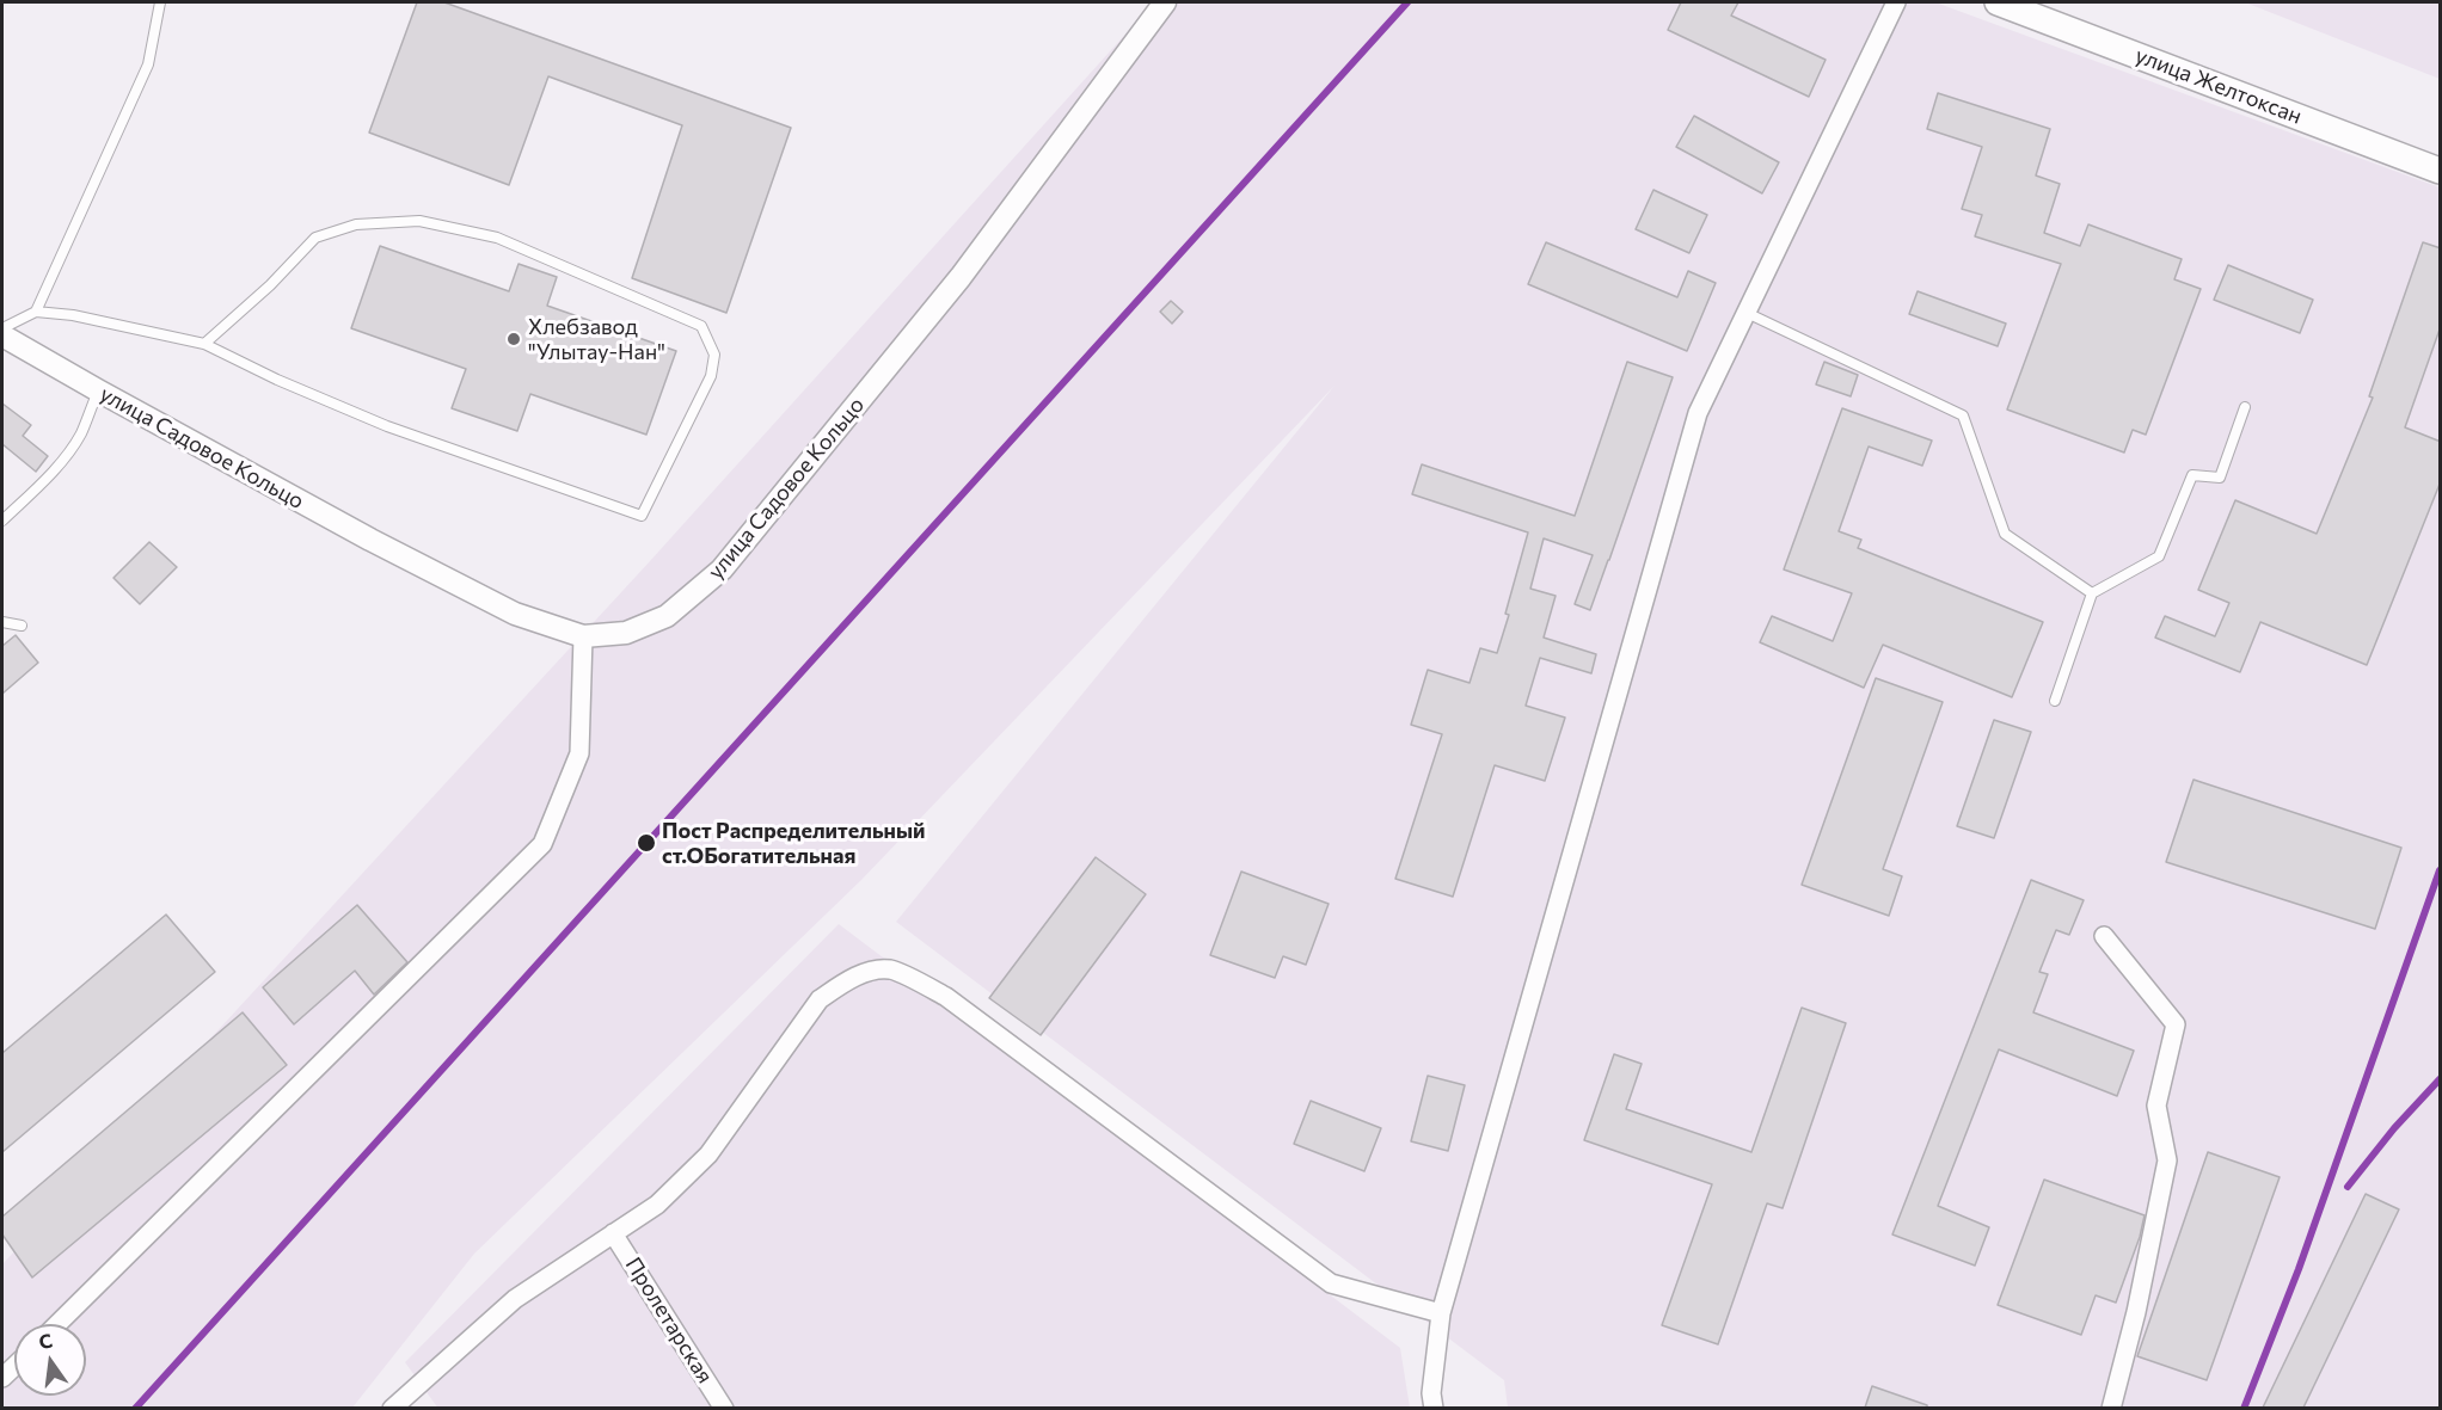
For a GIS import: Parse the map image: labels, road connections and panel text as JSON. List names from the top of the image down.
{
  "streets": {
    "main road": ["улица Желтоксан"],
    "street": ["улица Садовое Кольцо", "Пролетарская"]
  },
  "places": ["Хлебзавод \"Улытау-Нан\"", "Пост Распределительный ст.ОБогатительная"],
  "north": "top"
}
